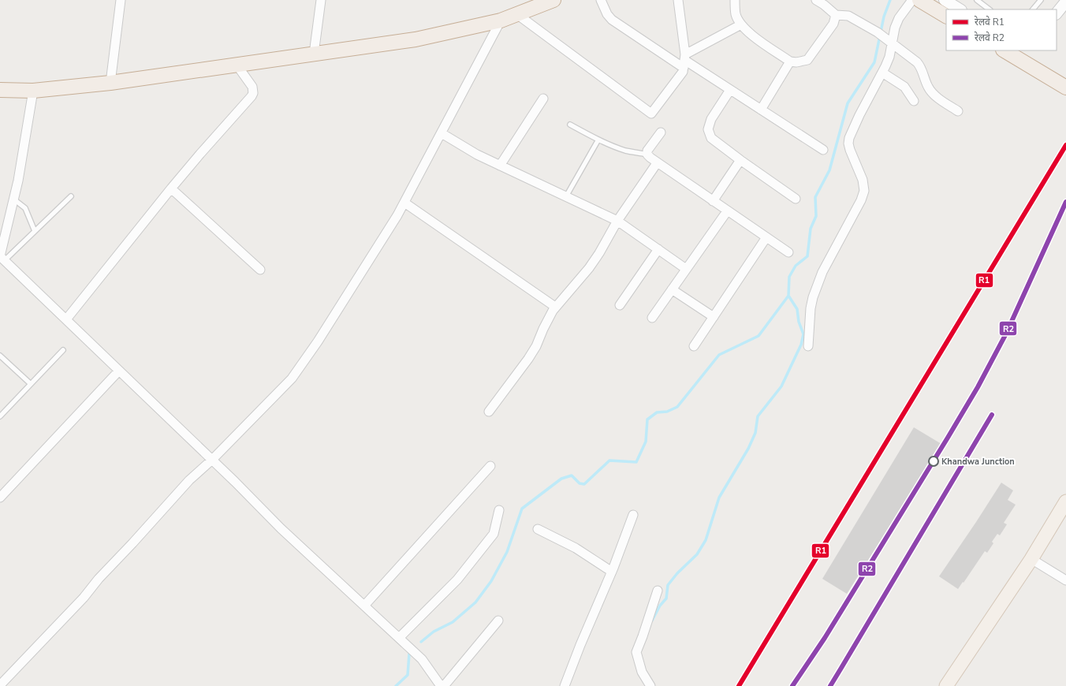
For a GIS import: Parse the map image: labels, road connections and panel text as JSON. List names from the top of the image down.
{
  "places": ["Khandwa Junction"],
  "lines": ["rail line R1", "rail line R2"],
  "legend": ["रेलवे R1", "रेलवे R2"]
}
